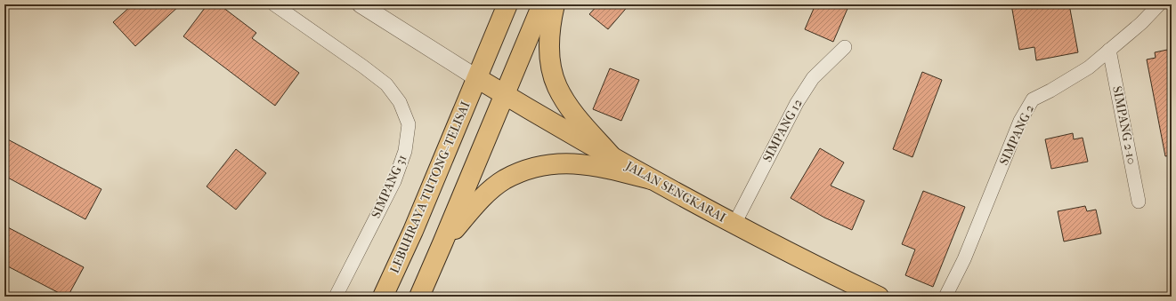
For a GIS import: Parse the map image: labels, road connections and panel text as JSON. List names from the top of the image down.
{
  "streets": {
    "main road": ["LEBUHRAYA TUTONG–TELISAI", "JALAN SENGKARAI"],
    "street": [
      "SIMPANG 2-10",
      "SIMPANG 12",
      "SIMPANG 2",
      "SIMPANG 31"
    ]
  },
  "crossings": [
    ["SIMPANG 2-10", "SIMPANG 2"],
    ["SIMPANG 12", "JALAN SENGKARAI"],
    ["LEBUHRAYA TUTONG–TELISAI", "JALAN SENGKARAI"]
  ]
}
